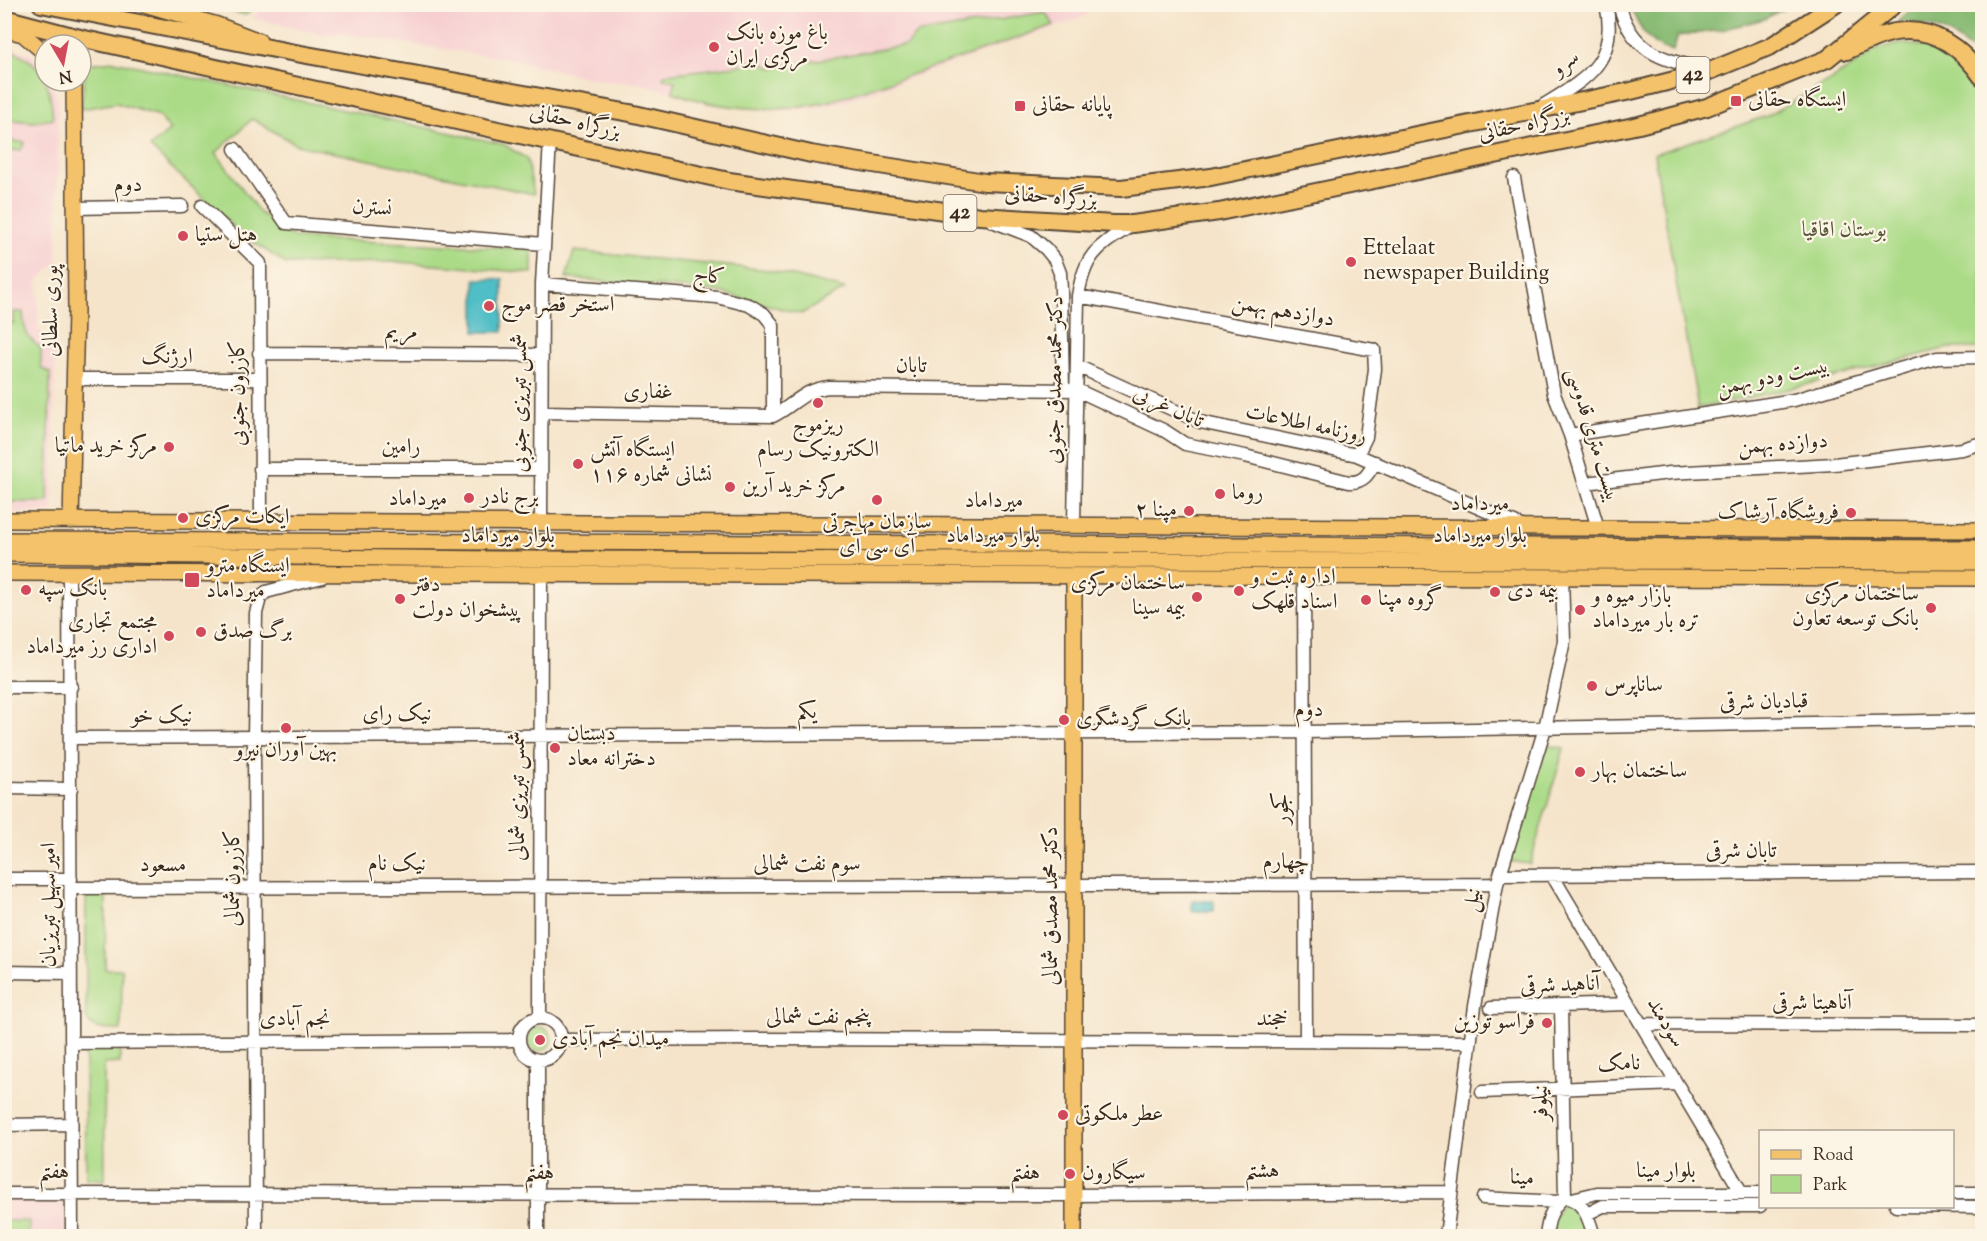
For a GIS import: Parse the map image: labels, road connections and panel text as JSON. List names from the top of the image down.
{
  "streets": {
    "highway": ["42", "بزرگراه حقانی"],
    "main road": [
      "پوری سلطانی",
      "میرداماد",
      "بلوار میرداماد",
      "دکتر محمد مصدق شمالی"
    ],
    "street": [
      "سرو",
      "دوم",
      "نسترن",
      "کاج",
      "دوازدهم بهمن",
      "مریم",
      "ارژنگ",
      "تابان",
      "بیست ودو بهمن",
      "دکتر محمد مصدق جنوبی",
      "کازرون جنوبی",
      "غفارى",
      "شمس تبریزی جنوبی",
      "تابان غربی",
      "روزنامه اطلاعات",
      "بیست متری قدوسی",
      "دوازده بهمن",
      "رامین",
      "قبادیان شرقی",
      "یکم",
      "نیک رای",
      "نیک خو",
      "شمس تبریزی شمالی",
      "کجور",
      "تابان شرقی",
      "چهارم",
      "نیک نام",
      "سوم نفت شمالی",
      "مسعود",
      "کازرون شمالی",
      "نیل",
      "امیر سهیل تبریزیان",
      "آناهید شرقی",
      "آناهیتا شرقی",
      "پنجم نفت شمالی",
      "نجم آبادی",
      "خجند",
      "سودمند",
      "نامک",
      "نیلوفر",
      "هشتم",
      "بلوار مینا",
      "هفتم",
      "مینا"
    ]
  },
  "crossings": [
    ["سرو", "بزرگراه حقانی"],
    ["بزرگراه حقانی", "دکتر محمد مصدق جنوبی"],
    ["بزرگراه حقانی", "شمس تبریزی جنوبی"],
    ["دوم", "پوری سلطانی"],
    ["دوم", "قبادیان شرقی"],
    ["دوم", "یکم"],
    ["دوم", "کجور"],
    ["دوم", "نیل"],
    ["دوم", "دکتر محمد مصدق شمالی"],
    ["نسترن", "شمس تبریزی جنوبی"],
    ["کاج", "تابان"],
    ["کاج", "غفارى"],
    ["کاج", "شمس تبریزی جنوبی"],
    ["پوری سلطانی", "ارژنگ"],
    ["پوری سلطانی", "میرداماد"],
    ["دوازدهم بهمن", "دکتر محمد مصدق جنوبی"],
    ["دوازدهم بهمن", "روزنامه اطلاعات"],
    ["مریم", "کازرون جنوبی"],
    ["مریم", "شمس تبریزی جنوبی"],
    ["ارژنگ", "کازرون جنوبی"],
    ["تابان", "دکتر محمد مصدق جنوبی"],
    ["تابان", "غفارى"],
    ["تابان", "تابان غربی"],
    ["بیست ودو بهمن", "بیست متری قدوسی"],
    ["دکتر محمد مصدق جنوبی", "تابان غربی"],
    ["دکتر محمد مصدق جنوبی", "روزنامه اطلاعات"],
    ["دکتر محمد مصدق جنوبی", "میرداماد"],
    ["کازرون جنوبی", "رامین"],
    ["کازرون جنوبی", "میرداماد"],
    ["غفارى", "شمس تبریزی جنوبی"],
    ["شمس تبریزی جنوبی", "رامین"],
    ["شمس تبریزی جنوبی", "میرداماد"],
    ["تابان غربی", "روزنامه اطلاعات"],
    ["روزنامه اطلاعات", "میرداماد"],
    ["بیست متری قدوسی", "دوازده بهمن"],
    ["بیست متری قدوسی", "میرداماد"],
    ["قبادیان شرقی", "نیل"],
    ["یکم", "نیک رای"],
    ["یکم", "شمس تبریزی شمالی"],
    ["یکم", "دکتر محمد مصدق شمالی"],
    ["نیک رای", "نیک خو"],
    ["نیک رای", "شمس تبریزی شمالی"],
    ["نیک رای", "کازرون شمالی"],
    ["نیک خو", "کازرون شمالی"],
    ["نیک خو", "امیر سهیل تبریزیان"],
    ["شمس تبریزی شمالی", "نیک نام"],
    ["شمس تبریزی شمالی", "سوم نفت شمالی"],
    ["شمس تبریزی شمالی", "پنجم نفت شمالی"],
    ["شمس تبریزی شمالی", "نجم آبادی"],
    ["کجور", "چهارم"],
    ["کجور", "خجند"],
    ["تابان شرقی", "چهارم"],
    ["تابان شرقی", "نیل"],
    ["تابان شرقی", "سودمند"],
    ["چهارم", "سوم نفت شمالی"],
    ["چهارم", "نیل"],
    ["چهارم", "دکتر محمد مصدق شمالی"],
    ["نیک نام", "سوم نفت شمالی"],
    ["نیک نام", "مسعود"],
    ["نیک نام", "کازرون شمالی"],
    ["سوم نفت شمالی", "دکتر محمد مصدق شمالی"],
    ["مسعود", "کازرون شمالی"],
    ["مسعود", "امیر سهیل تبریزیان"],
    ["کازرون شمالی", "نجم آبادی"],
    ["کازرون شمالی", "هفتم"],
    ["نیل", "خجند"],
    ["نیل", "هشتم"],
    ["امیر سهیل تبریزیان", "نجم آبادی"],
    ["امیر سهیل تبریزیان", "هفتم"],
    ["دکتر محمد مصدق شمالی", "پنجم نفت شمالی"],
    ["دکتر محمد مصدق شمالی", "خجند"],
    ["دکتر محمد مصدق شمالی", "هشتم"],
    ["دکتر محمد مصدق شمالی", "هفتم"],
    ["آناهید شرقی", "سودمند"],
    ["آناهید شرقی", "نیلوفر"],
    ["آناهیتا شرقی", "سودمند"],
    ["پنجم نفت شمالی", "نجم آبادی"],
    ["پنجم نفت شمالی", "خجند"],
    ["سودمند", "نامک"],
    ["سودمند", "بلوار مینا"],
    ["نامک", "نیلوفر"],
    ["نیلوفر", "بلوار مینا"],
    ["نیلوفر", "مینا"],
    ["هشتم", "هفتم"],
    ["بلوار مینا", "مینا"]
  ],
  "parks": ["بوستان اقاقیا"],
  "places": {
    "other": [
      "باغ موزه بانک مرکزی ایران",
      "هتل ستیا",
      "Ettelaat newspaper Building",
      "استخر قصر موج",
      "ریزموج الکترونیک رسام",
      "مرکز خرید ماتیا",
      "ایستگاه آتش نشانی شماره ۱۱۶",
      "مرکز خرید آرین",
      "روما",
      "برج نادر",
      "سازمان مهاجرتی آی سی آی",
      "مپنا ۲",
      "فروشگاه آرشاک",
      "ایکات مرکزی",
      "بانک سپه",
      "اداره ثبت و اسناد قلهک",
      "بیمه دی",
      "ساختمان مرکزی بیمه سینا",
      "دفتر پیشخوان دولت",
      "گروه مپنا",
      "ساختمان مرکزی بانک توسعه تعاون",
      "بازار میوه و تره بار میرداماد",
      "برگ صدق",
      "مجتمع تجاری اداری رز میرداماد",
      "ساناپرس",
      "بانک گردشگری",
      "بهین آوران نیرو",
      "دبستان دخترانه معاد",
      "ساختمان بهار",
      "فراسو توزین",
      "میدان نجم آبادی",
      "عطر ملکوتی",
      "سیگارون"
    ],
    "transit": ["ایستگاه حقانی", "پایانه حقانی", "ایستگاه مترو میرداماد"]
  },
  "legend": ["Road", "Park"],
  "north": "bottom"
}
